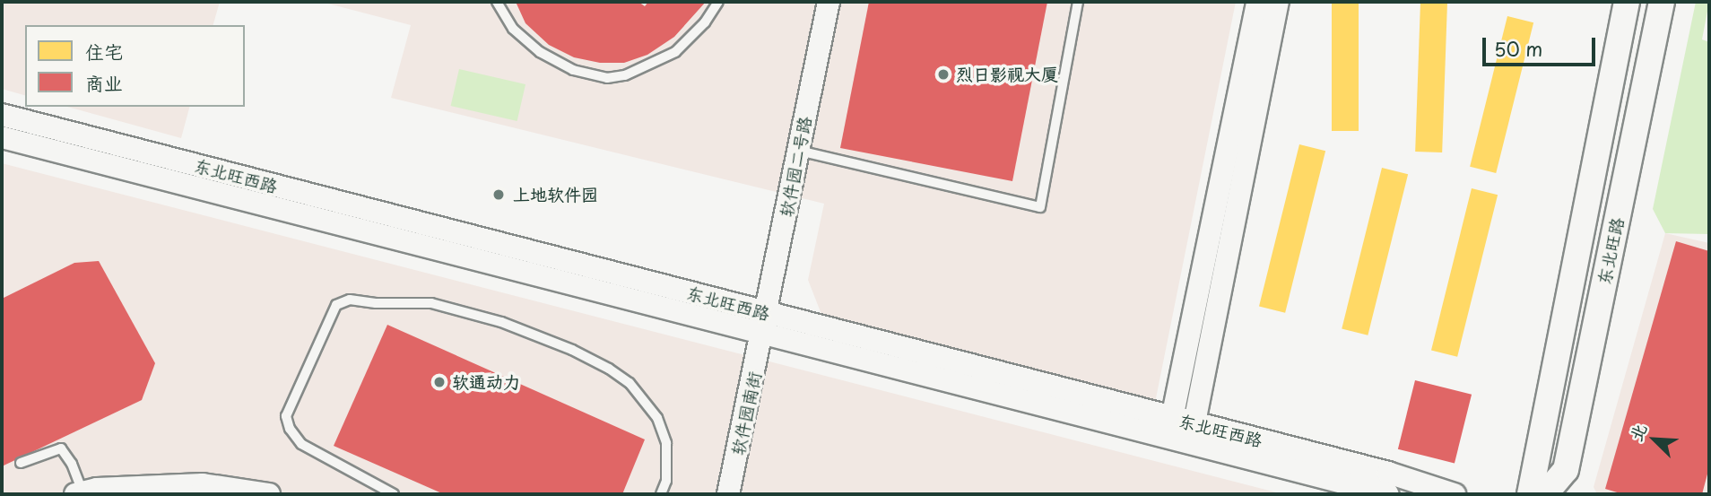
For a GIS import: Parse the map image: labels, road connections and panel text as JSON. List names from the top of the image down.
{
  "streets": {
    "main road": ["东北旺路"],
    "street": ["软件园二号路", "东北旺西路", "软件园南街"]
  },
  "crossings": [
    ["软件园二号路", "东北旺西路"],
    ["软件园二号路", "软件园南街"],
    ["东北旺西路", "软件园南街"]
  ],
  "places": ["烈日影视大厦", "上地软件园", "软通动力"],
  "legend": ["住宅", "商业"],
  "scale_bar": "50 m",
  "north": "top left"
}
